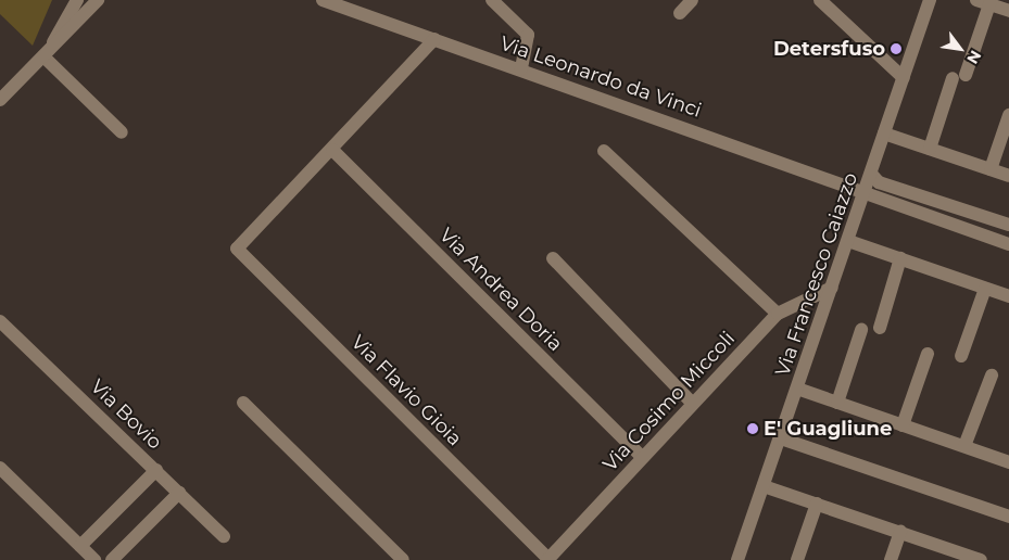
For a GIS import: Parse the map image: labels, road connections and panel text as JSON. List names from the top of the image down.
{
  "streets": {
    "street": [
      "Via Leonardo da Vinci",
      "Via Francesco Caiazzo",
      "Via Andrea Doria",
      "Via Flavio Gioia",
      "Via Cosimo Miccoli",
      "Via Bovio"
    ]
  },
  "crossings": [
    ["Via Leonardo da Vinci", "Via Francesco Caiazzo"],
    ["Via Francesco Caiazzo", "Via Cosimo Miccoli"],
    ["Via Andrea Doria", "Via Flavio Gioia"],
    ["Via Andrea Doria", "Via Cosimo Miccoli"],
    ["Via Flavio Gioia", "Via Cosimo Miccoli"]
  ],
  "places": ["Detersfuso", "E' Guagliune"],
  "north": "bottom right"
}
